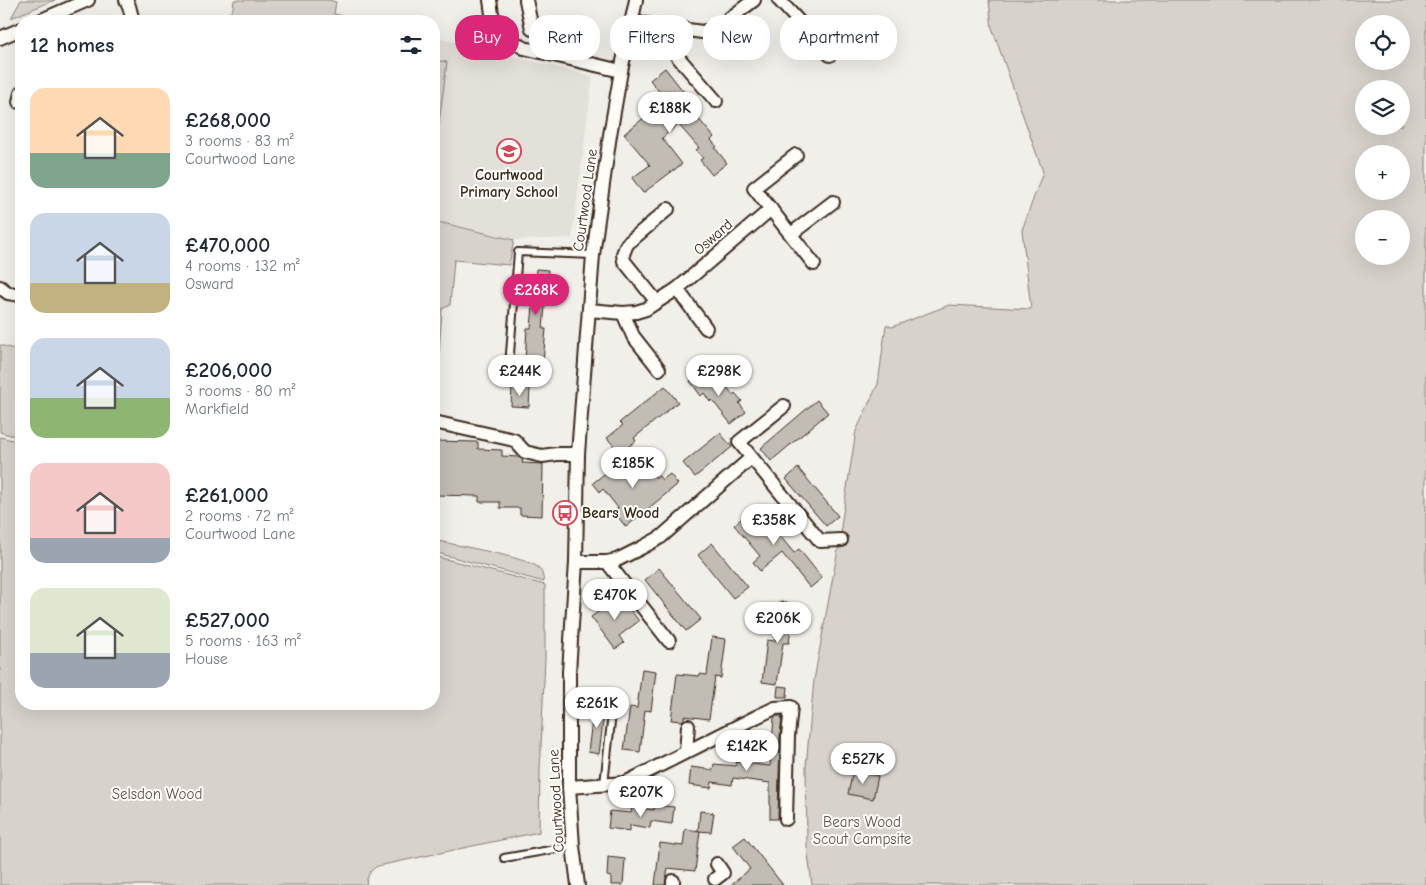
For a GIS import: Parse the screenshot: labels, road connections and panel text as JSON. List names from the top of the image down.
{
  "streets": {
    "street": ["Courtwood Lane", "Osward"]
  },
  "crossings": [
    ["Courtwood Lane", "Osward"]
  ],
  "parks": ["Selsdon Wood", "Bears Wood Scout Campsite"],
  "places": {
    "school or university": ["Courtwood Primary School"],
    "bus stop": ["Bears Wood"]
  },
  "page": {
    "map_buttons": ["+", "−"],
    "chip": [
      "Buy",
      "Rent",
      "Filters",
      "New",
      "Apartment"
    ],
    "heading": "12 homes",
    "list": [
      {
        "name": "£268,000",
        "note": "3 rooms · 83 m² · Courtwood Lane"
      },
      {
        "name": "£470,000",
        "note": "4 rooms · 132 m² · Osward"
      },
      {
        "name": "£206,000",
        "note": "3 rooms · 80 m² · Markfield"
      },
      {
        "name": "£261,000",
        "note": "2 rooms · 72 m² · Courtwood Lane"
      },
      {
        "name": "£527,000",
        "note": "5 rooms · 163 m² · House"
      }
    ],
    "price": [
      "£188K",
      "£268K",
      "£244K",
      "£298K",
      "£185K",
      "£358K",
      "£470K",
      "£206K",
      "£261K",
      "£142K",
      "£527K",
      "£207K"
    ]
  }
}
